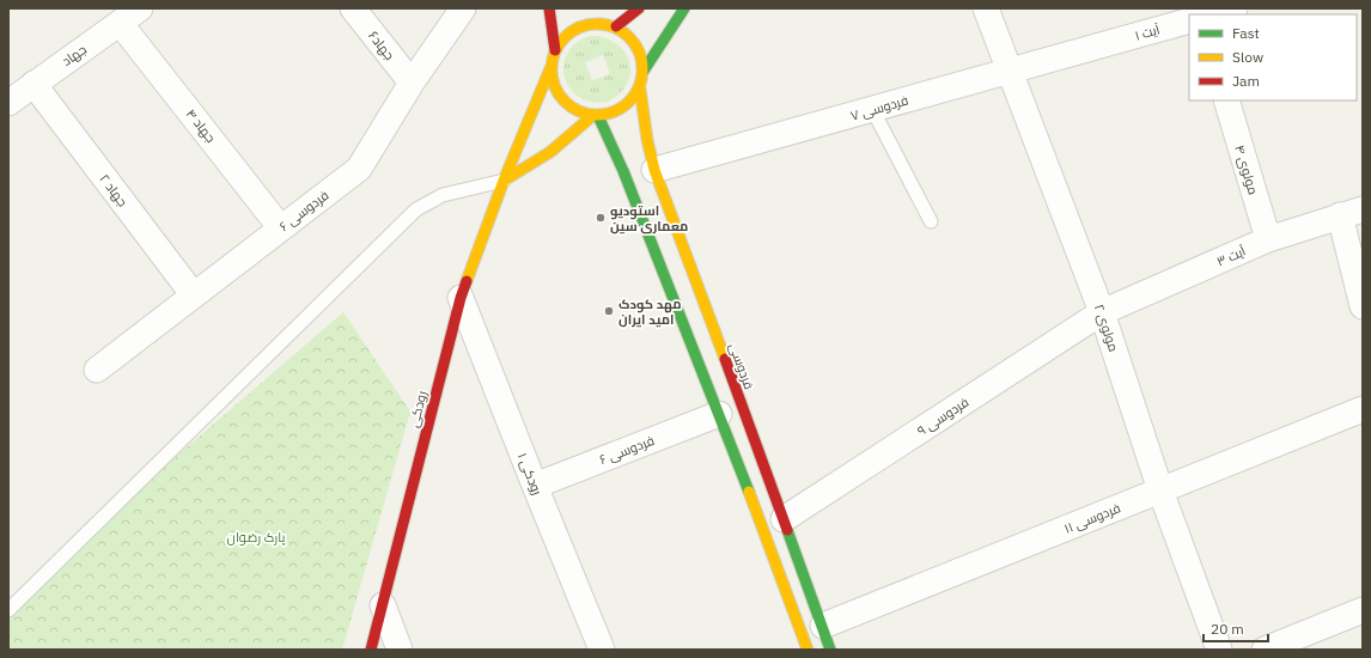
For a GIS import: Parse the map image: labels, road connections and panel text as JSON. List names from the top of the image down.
{
  "streets": {
    "main road": ["فردوسی", "رودکی"],
    "street": [
      "آیت ۱",
      "جهاد۶",
      "جهاد",
      "فردوسی ۷",
      "جهاد ۴",
      "مولوی ۴",
      "جهاد ۲",
      "فردوسی ۶",
      "آیت ۳",
      "مولوی ۲",
      "فردوسی ۹",
      "رودکی ۱",
      "فردوسی ۱۱"
    ]
  },
  "crossings": [
    ["آیت ۱", "فردوسی ۷"],
    ["جهاد۶", "فردوسی ۶"],
    ["جهاد", "جهاد ۴"],
    ["جهاد", "جهاد ۲"],
    ["فردوسی ۷", "مولوی ۲"],
    ["فردوسی ۷", "فردوسی"],
    ["جهاد ۴", "فردوسی ۶"],
    ["مولوی ۴", "آیت ۳"],
    ["جهاد ۲", "فردوسی ۶"],
    ["فردوسی ۶", "رودکی ۱"],
    ["آیت ۳", "مولوی ۲"],
    ["آیت ۳", "فردوسی ۹"],
    ["مولوی ۲", "فردوسی ۹"],
    ["مولوی ۲", "فردوسی ۱۱"],
    ["فردوسی", "رودکی"],
    ["فردوسی", "فردوسی ۹"],
    ["فردوسی", "فردوسی ۱۱"],
    ["رودکی", "رودکی ۱"]
  ],
  "parks": ["پارک رضوان"],
  "places": ["استودیو معماری سین", "مهد کودک امید ایران"],
  "legend": ["Fast", "Slow", "Jam"],
  "scale_bar": "20 m"
}
